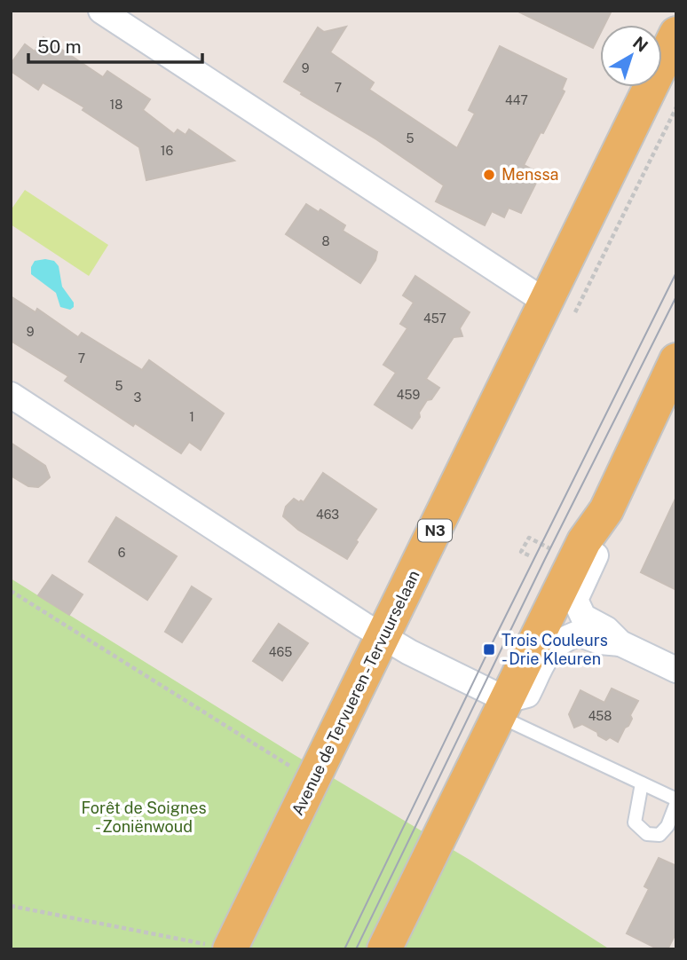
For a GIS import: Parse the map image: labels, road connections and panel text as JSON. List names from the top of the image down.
{
  "streets": {
    "main road": ["N3", "Avenue de Tervueren - Tervuurselaan"]
  },
  "crossings": [
    ["N3", "Avenue de Tervueren - Tervuurselaan"]
  ],
  "parks": ["Forêt de Soignes - Zoniënwoud"],
  "places": {
    "other": ["Menssa"],
    "transit": ["Trois Couleurs - Drie Kleuren"]
  },
  "house_numbers": [
    "9",
    "7",
    "447",
    "18",
    "5",
    "16",
    "8",
    "457",
    "9",
    "7",
    "5",
    "459",
    "3",
    "1",
    "463",
    "6",
    "465",
    "458"
  ],
  "scale_bar": "50 m",
  "north": "top right"
}
